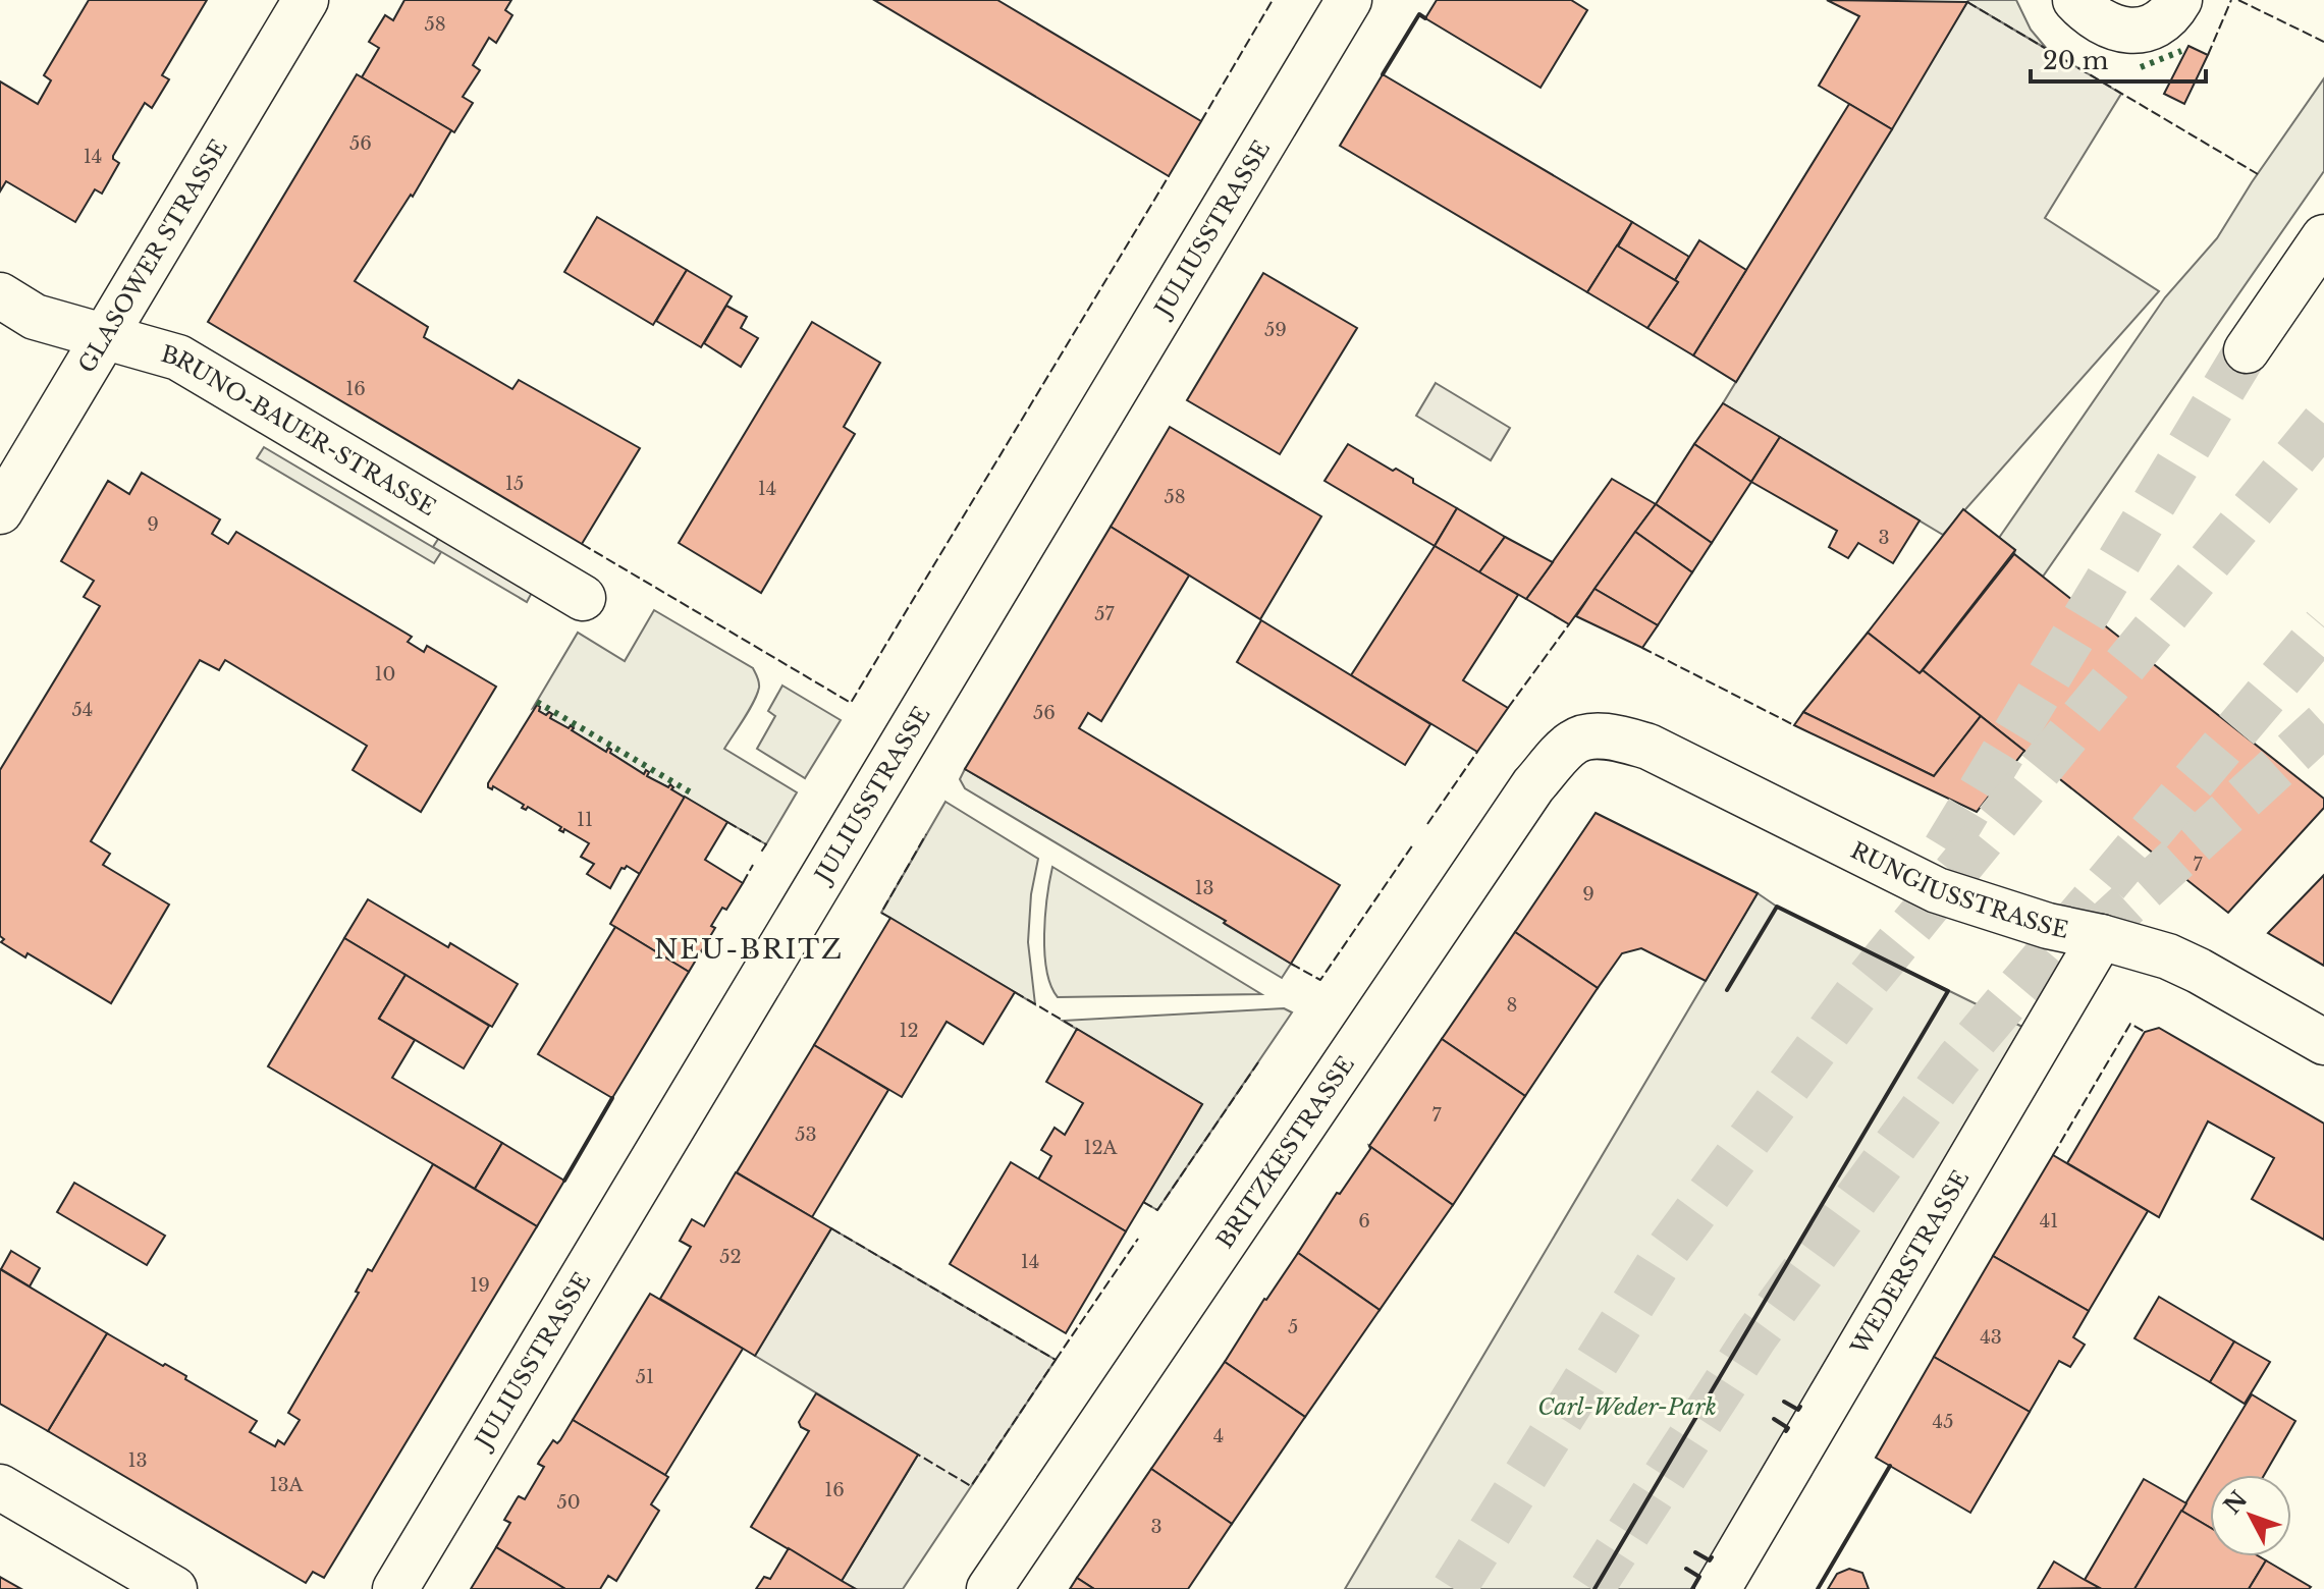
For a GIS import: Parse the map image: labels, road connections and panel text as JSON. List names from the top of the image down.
{
  "streets": {
    "main road": [
      "JULIUSSTRASSE",
      "GLASOWER STRASSE",
      "BRUNO-BAUER-STRASSE",
      "RUNGIUSSTRASSE",
      "BRITZKESTRASSE",
      "WEDERSTRASSE"
    ]
  },
  "crossings": [
    ["GLASOWER STRASSE", "BRUNO-BAUER-STRASSE"],
    ["RUNGIUSSTRASSE", "BRITZKESTRASSE"],
    ["RUNGIUSSTRASSE", "WEDERSTRASSE"]
  ],
  "districts": ["NEU-BRITZ"],
  "parks": ["Carl-Weder-Park"],
  "house_numbers": [
    "58",
    "56",
    "14",
    "59",
    "16",
    "15",
    "14",
    "58",
    "9",
    "3",
    "57",
    "10",
    "54",
    "56",
    "11",
    "7",
    "13",
    "9",
    "8",
    "12",
    "7",
    "53",
    "12A",
    "6",
    "41",
    "52",
    "14",
    "19",
    "5",
    "43",
    "51",
    "45",
    "4",
    "13",
    "13A",
    "16",
    "50",
    "3"
  ],
  "scale_bar": "20 m",
  "north": "top left"
}
